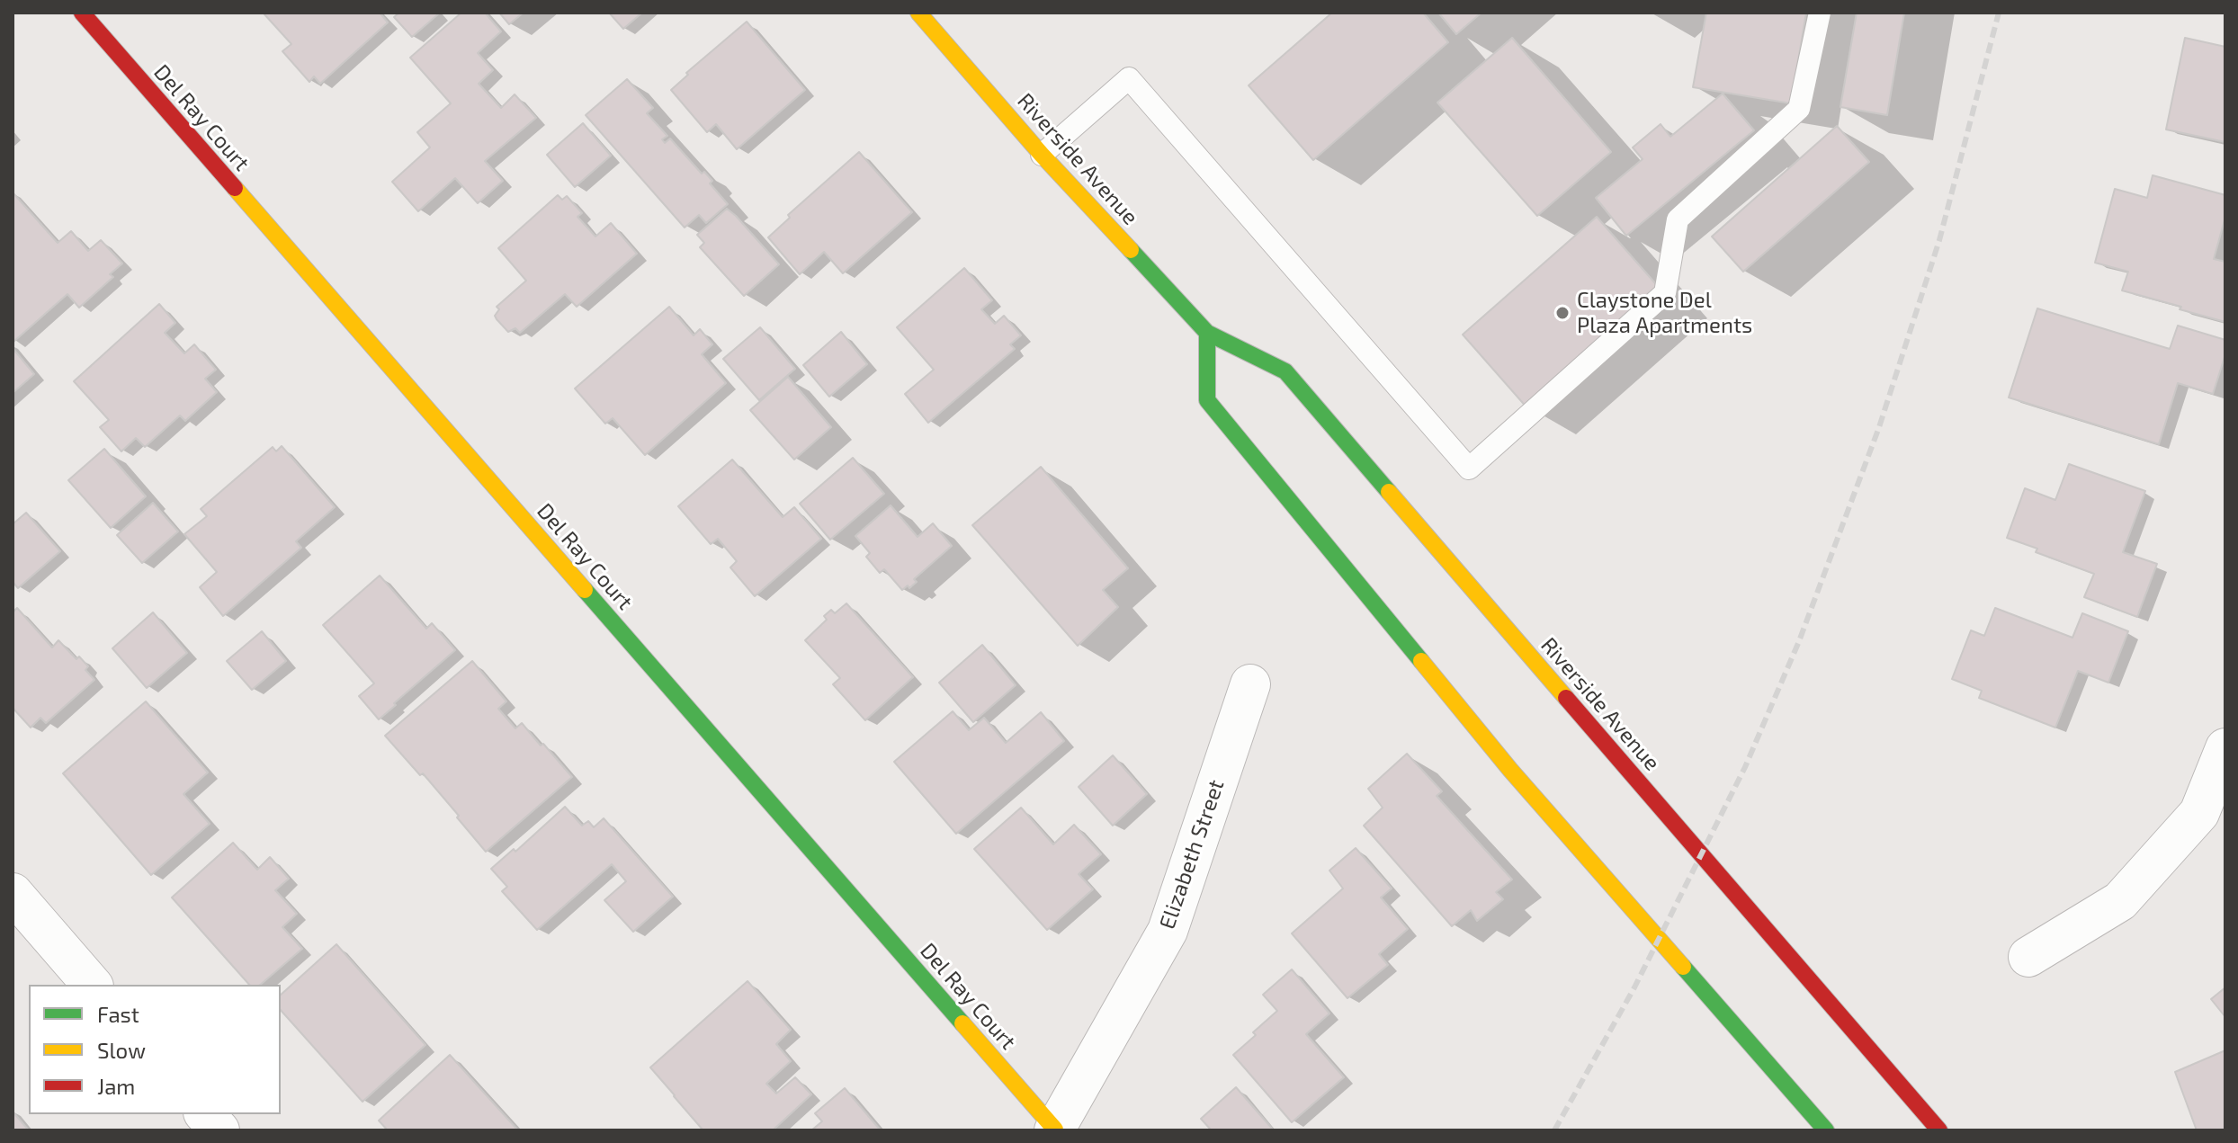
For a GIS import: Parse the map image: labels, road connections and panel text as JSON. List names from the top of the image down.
{
  "streets": {
    "street": ["Del Ray Court", "Riverside Avenue", "Elizabeth Street"]
  },
  "crossings": [
    ["Del Ray Court", "Elizabeth Street"]
  ],
  "places": ["Claystone Del Plaza Apartments"],
  "legend": ["Fast", "Slow", "Jam"]
}
